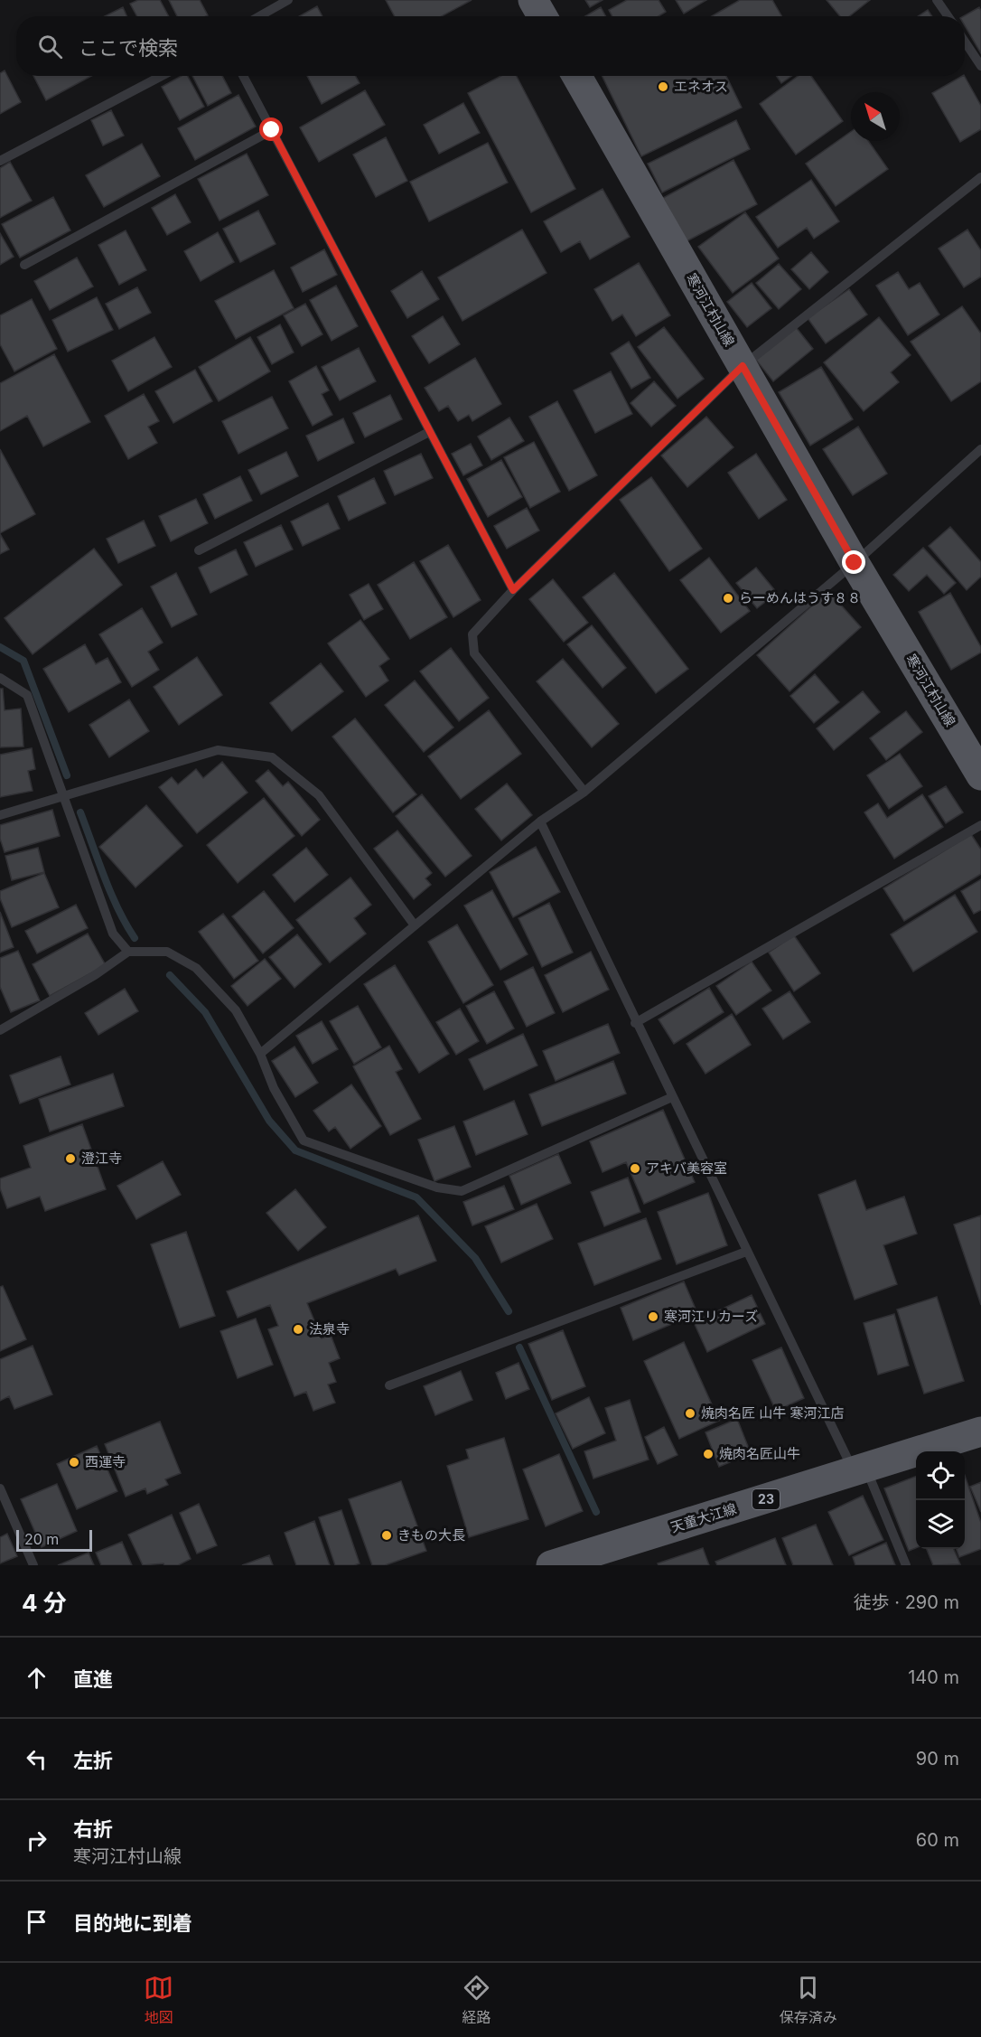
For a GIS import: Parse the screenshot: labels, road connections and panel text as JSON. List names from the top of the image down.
{
  "streets": {
    "main road": ["寒河江村山線", "23", "天童大江線"]
  },
  "places": [
    "エネオス",
    "らーめんはうす８８",
    "澄江寺",
    "アキバ美容室",
    "寒河江リカーズ",
    "法泉寺",
    "焼肉名匠 山牛 寒河江店",
    "焼肉名匠山牛",
    "西運寺",
    "きもの大長"
  ],
  "scale_bar": "20 m",
  "north": "top left",
  "page": {
    "search": "ここで検索",
    "scale": "20 m",
    "heading": ["4 分", "徒歩 · 290 m"],
    "list": [
      ["直進", "140 m"],
      ["左折", "90 m"],
      ["右折", "寒河江村山線", "60 m"],
      "目的地に到着"
    ],
    "nav": ["地図", "経路", "保存済み"]
  }
}
